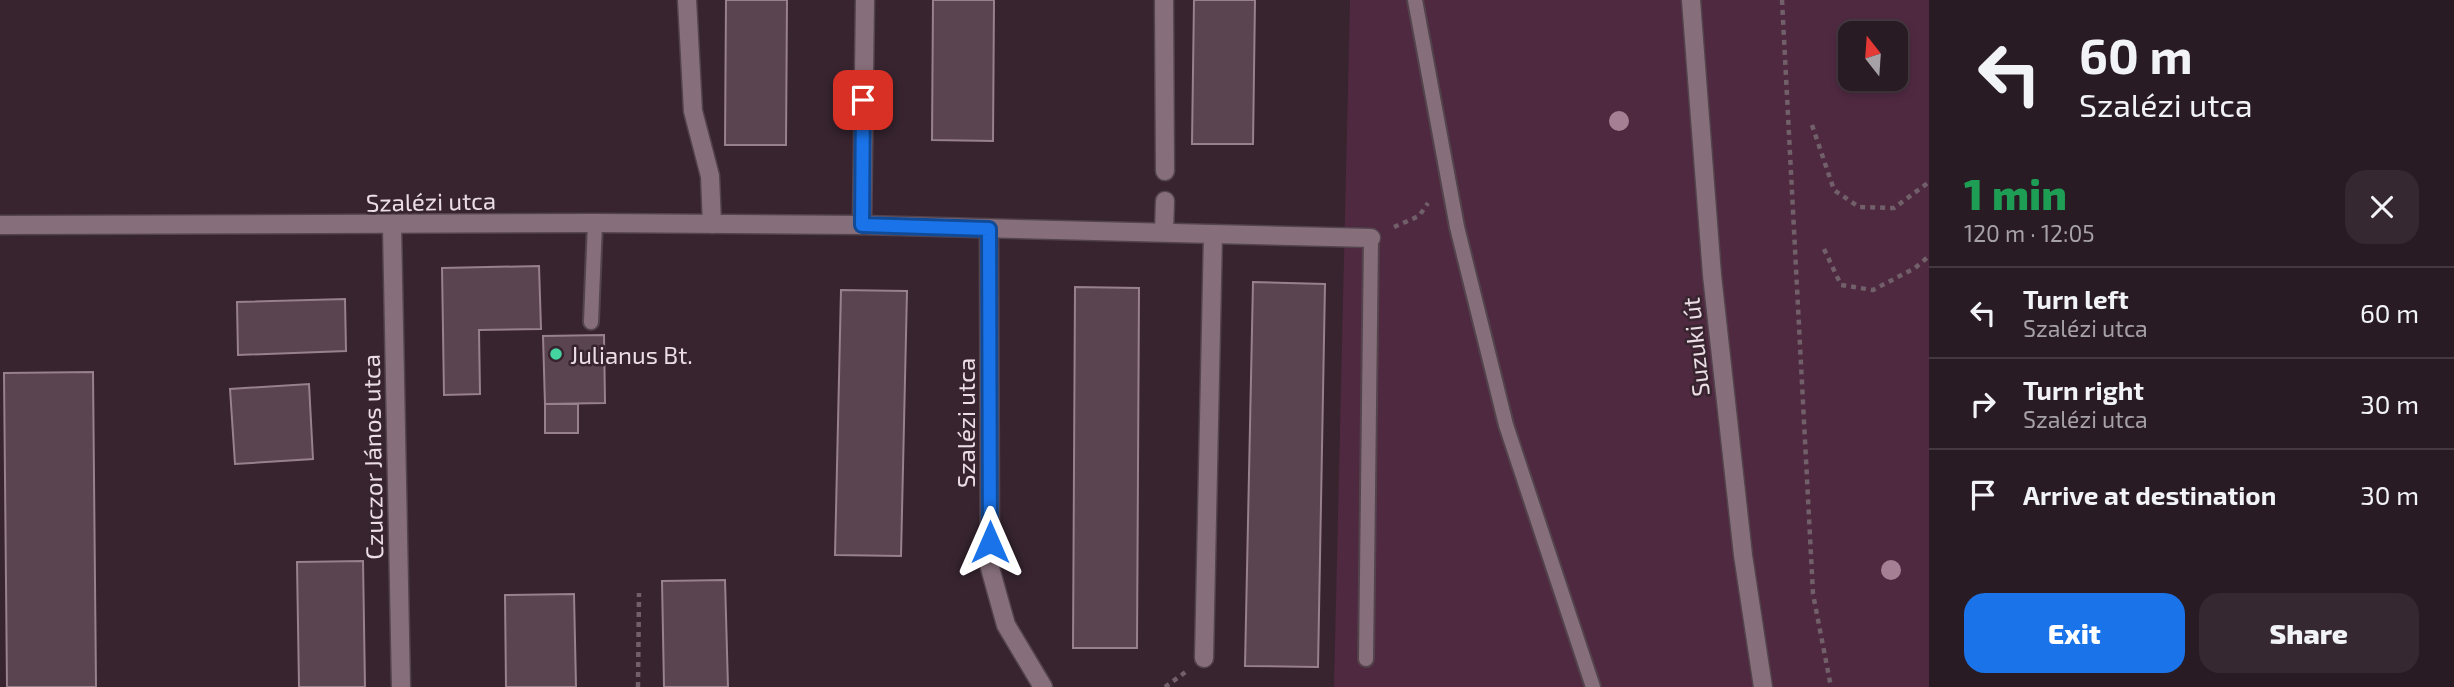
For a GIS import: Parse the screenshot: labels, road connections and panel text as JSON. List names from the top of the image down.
{
  "streets": {
    "street": ["Szalézi utca", "Suzuki út", "Czuczor János utca"]
  },
  "crossings": [
    ["Szalézi utca", "Czuczor János utca"]
  ],
  "places": ["Julianus Bt."],
  "north": "top",
  "page": {
    "turn": ["60 m", "Szalézi utca"],
    "heading": ["1 min", "120 m · 12:05"],
    "list": [
      {
        "name": "Turn left",
        "note": "Szalézi utca",
        "value": "60 m"
      },
      {
        "name": "Turn right",
        "note": "Szalézi utca",
        "value": "30 m"
      },
      {
        "name": "Arrive at destination",
        "value": "30 m"
      }
    ],
    "buttons": ["Exit", "Share"]
  }
}
